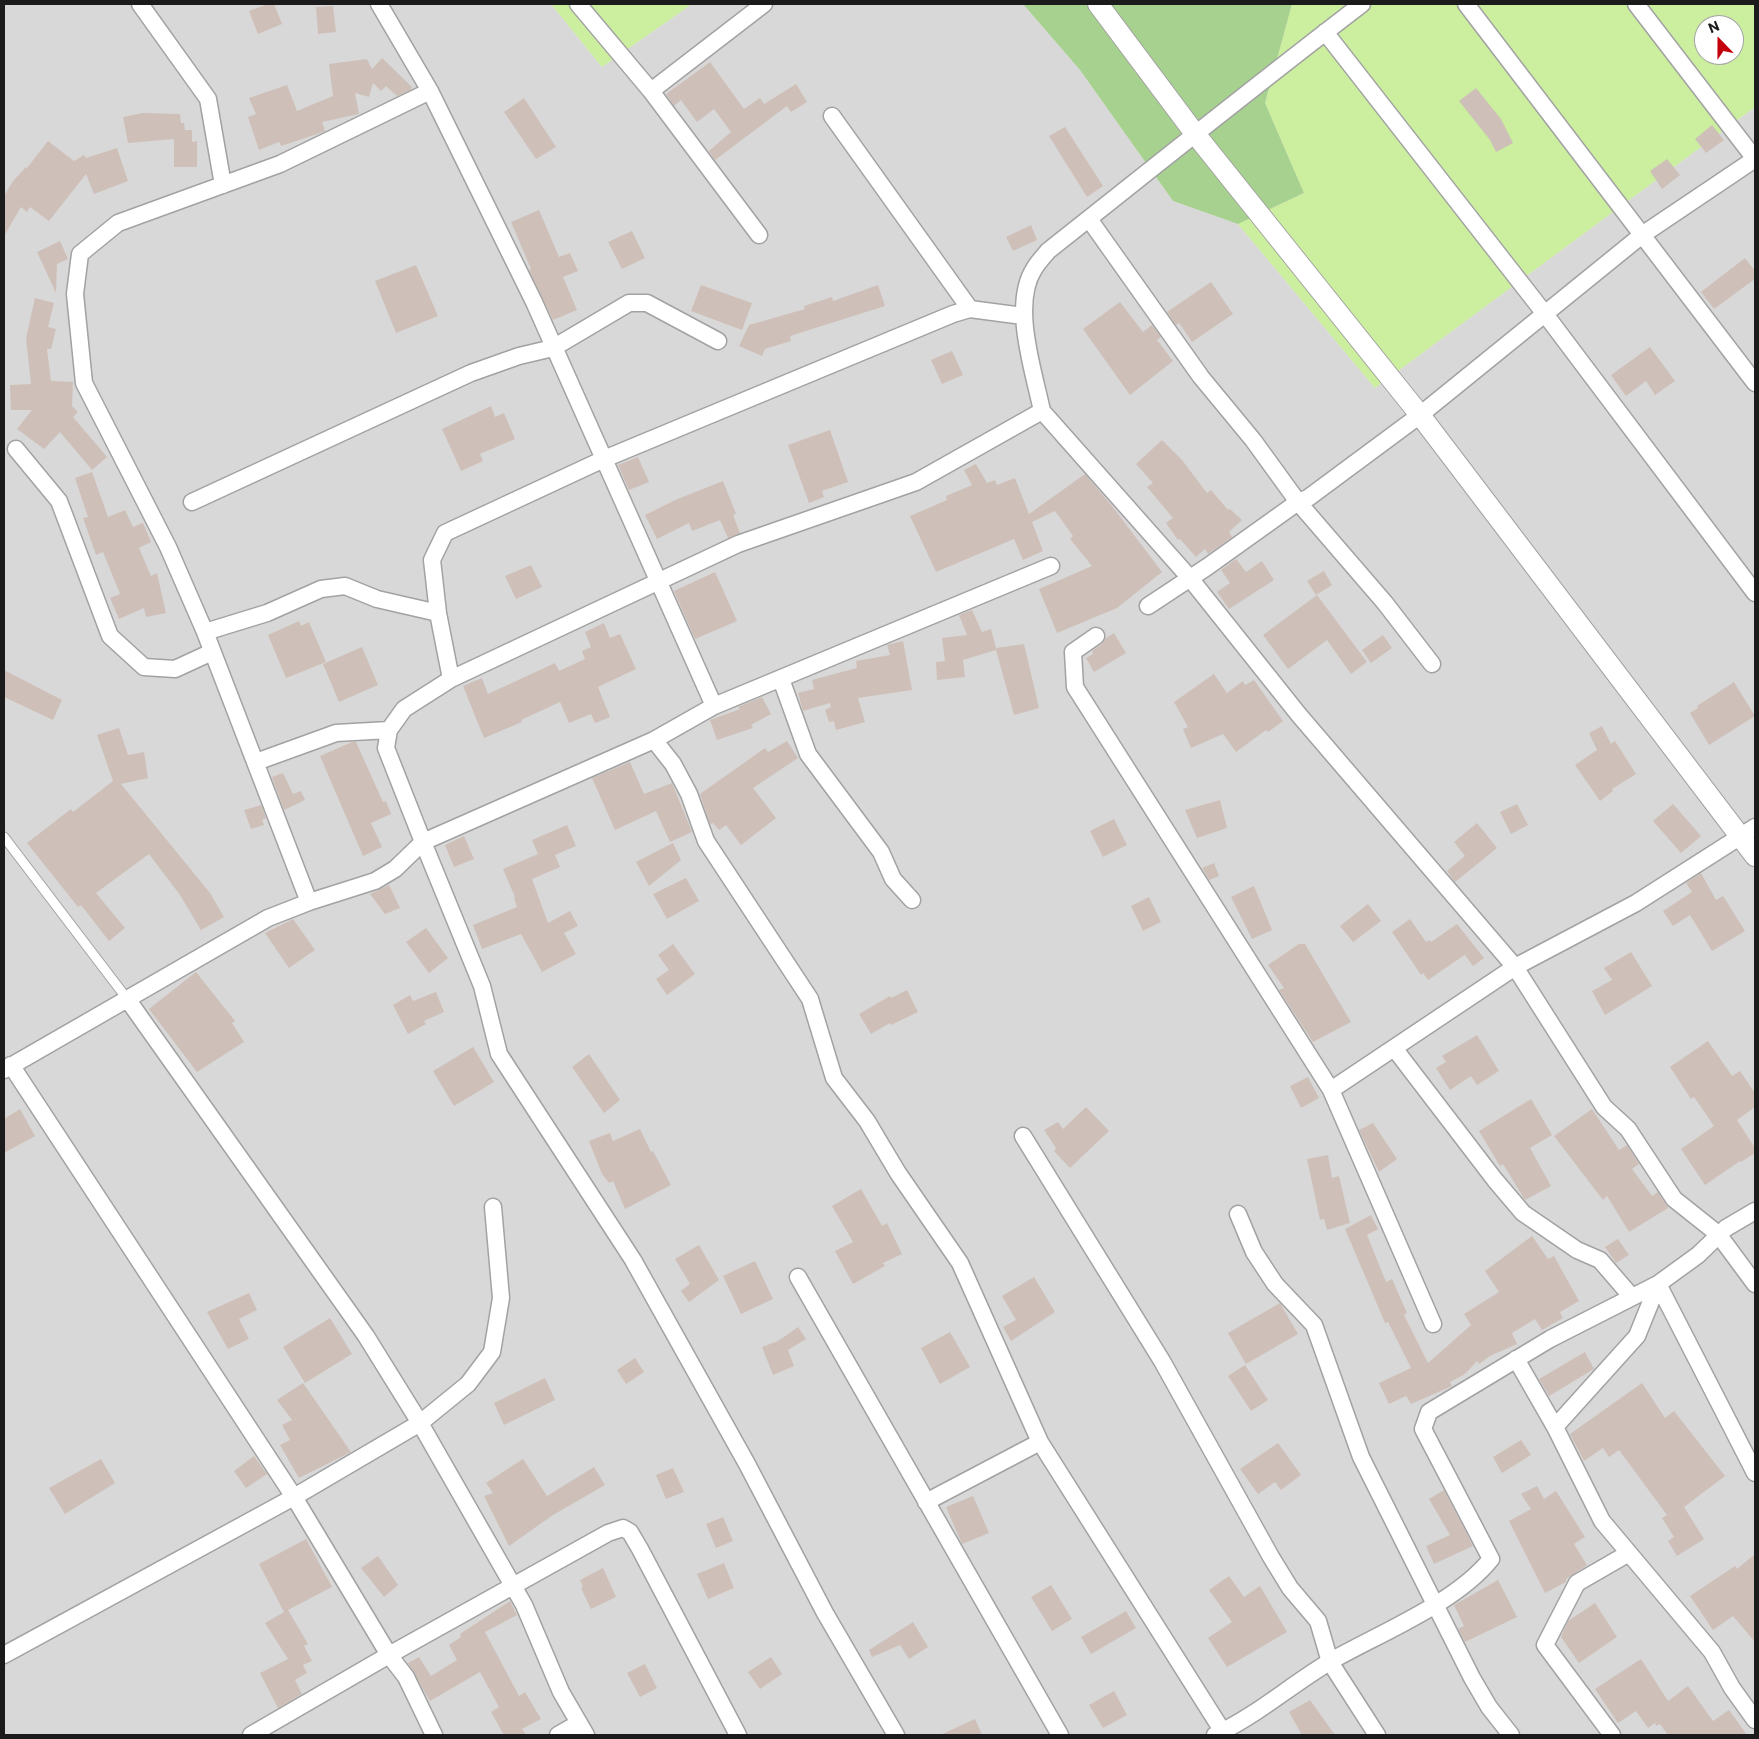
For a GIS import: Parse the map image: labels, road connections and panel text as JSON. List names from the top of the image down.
{
  "north": "top"
}
